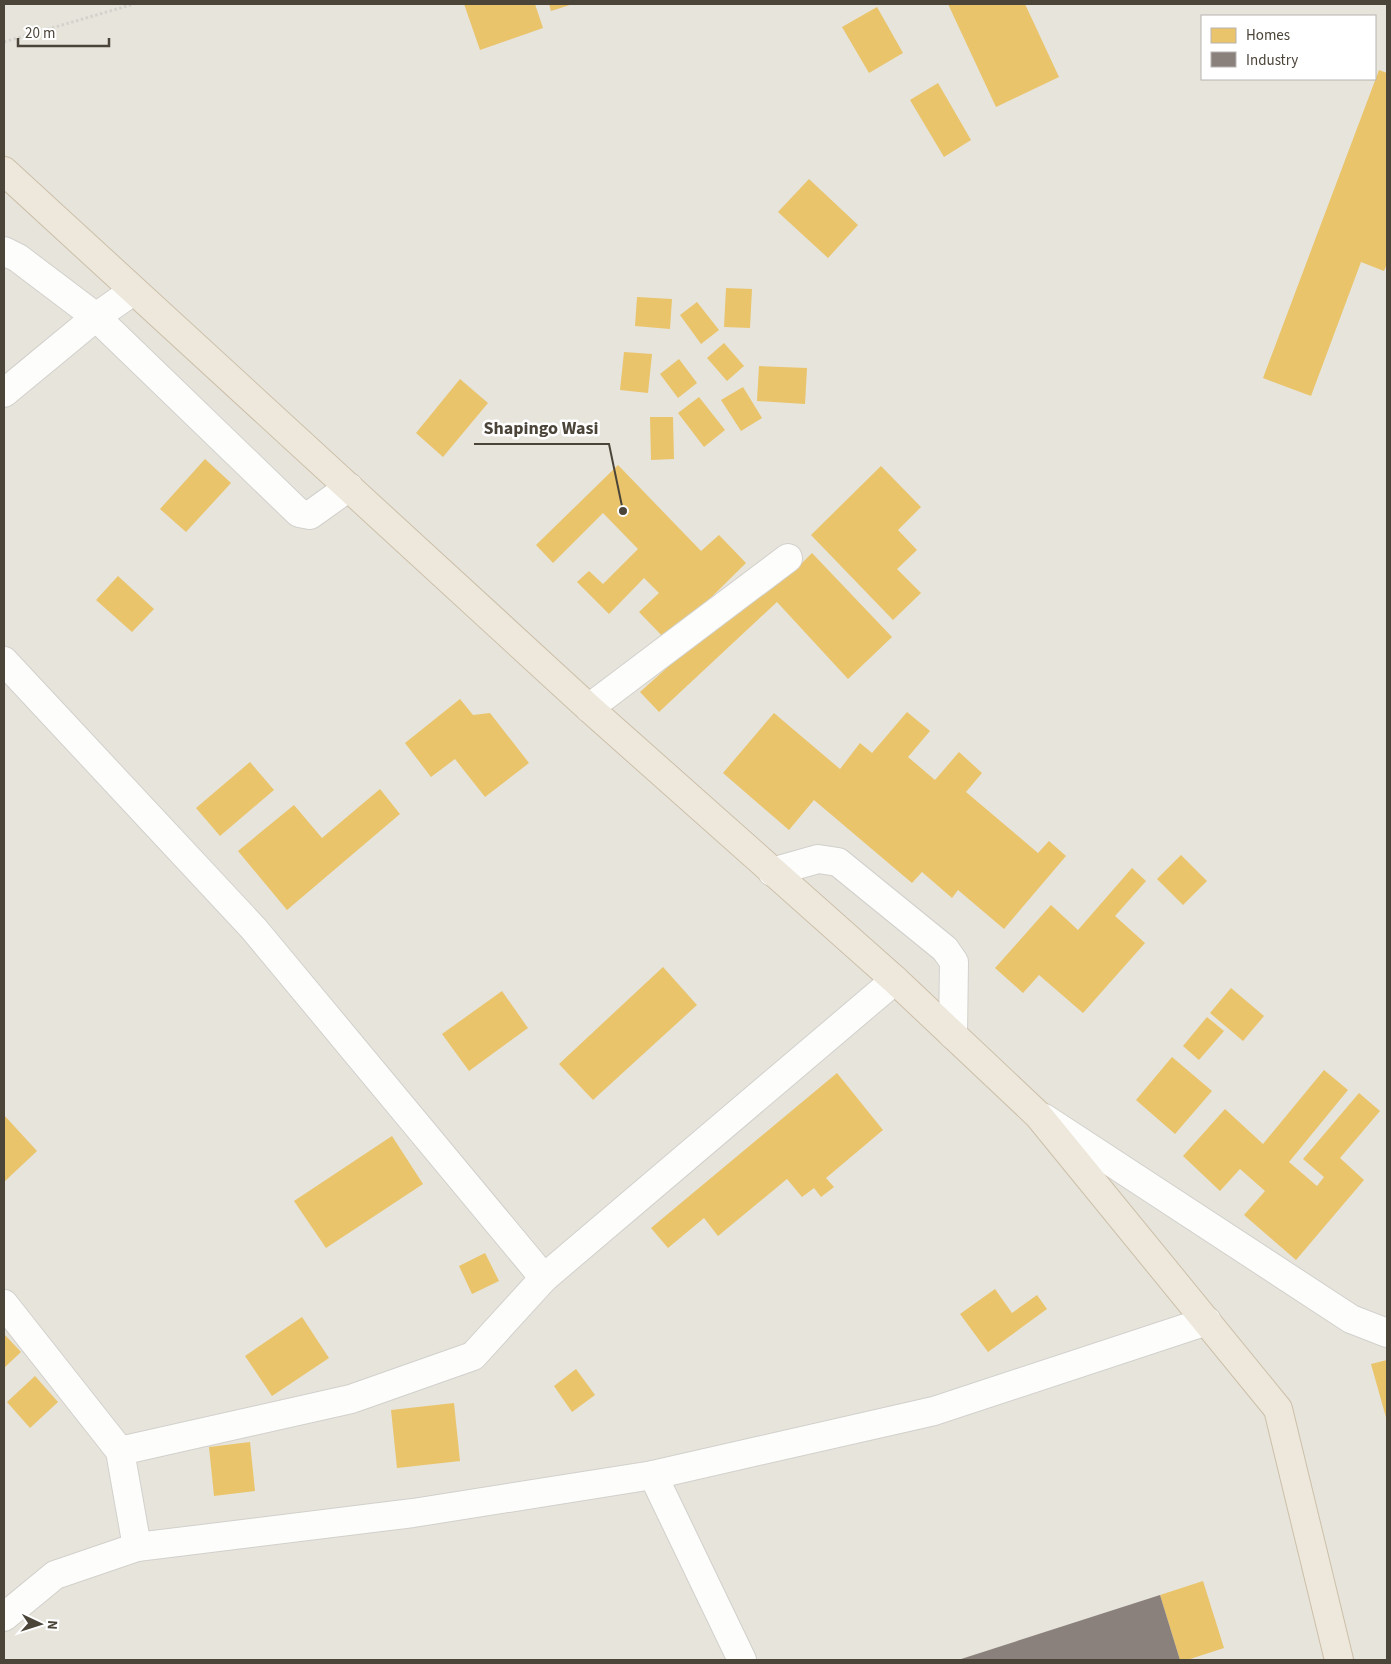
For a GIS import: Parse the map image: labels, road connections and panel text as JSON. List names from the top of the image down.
{
  "places": ["Shapingo Wasi"],
  "legend": ["Homes", "Industry"],
  "scale_bar": "20 m",
  "north": "right"
}
